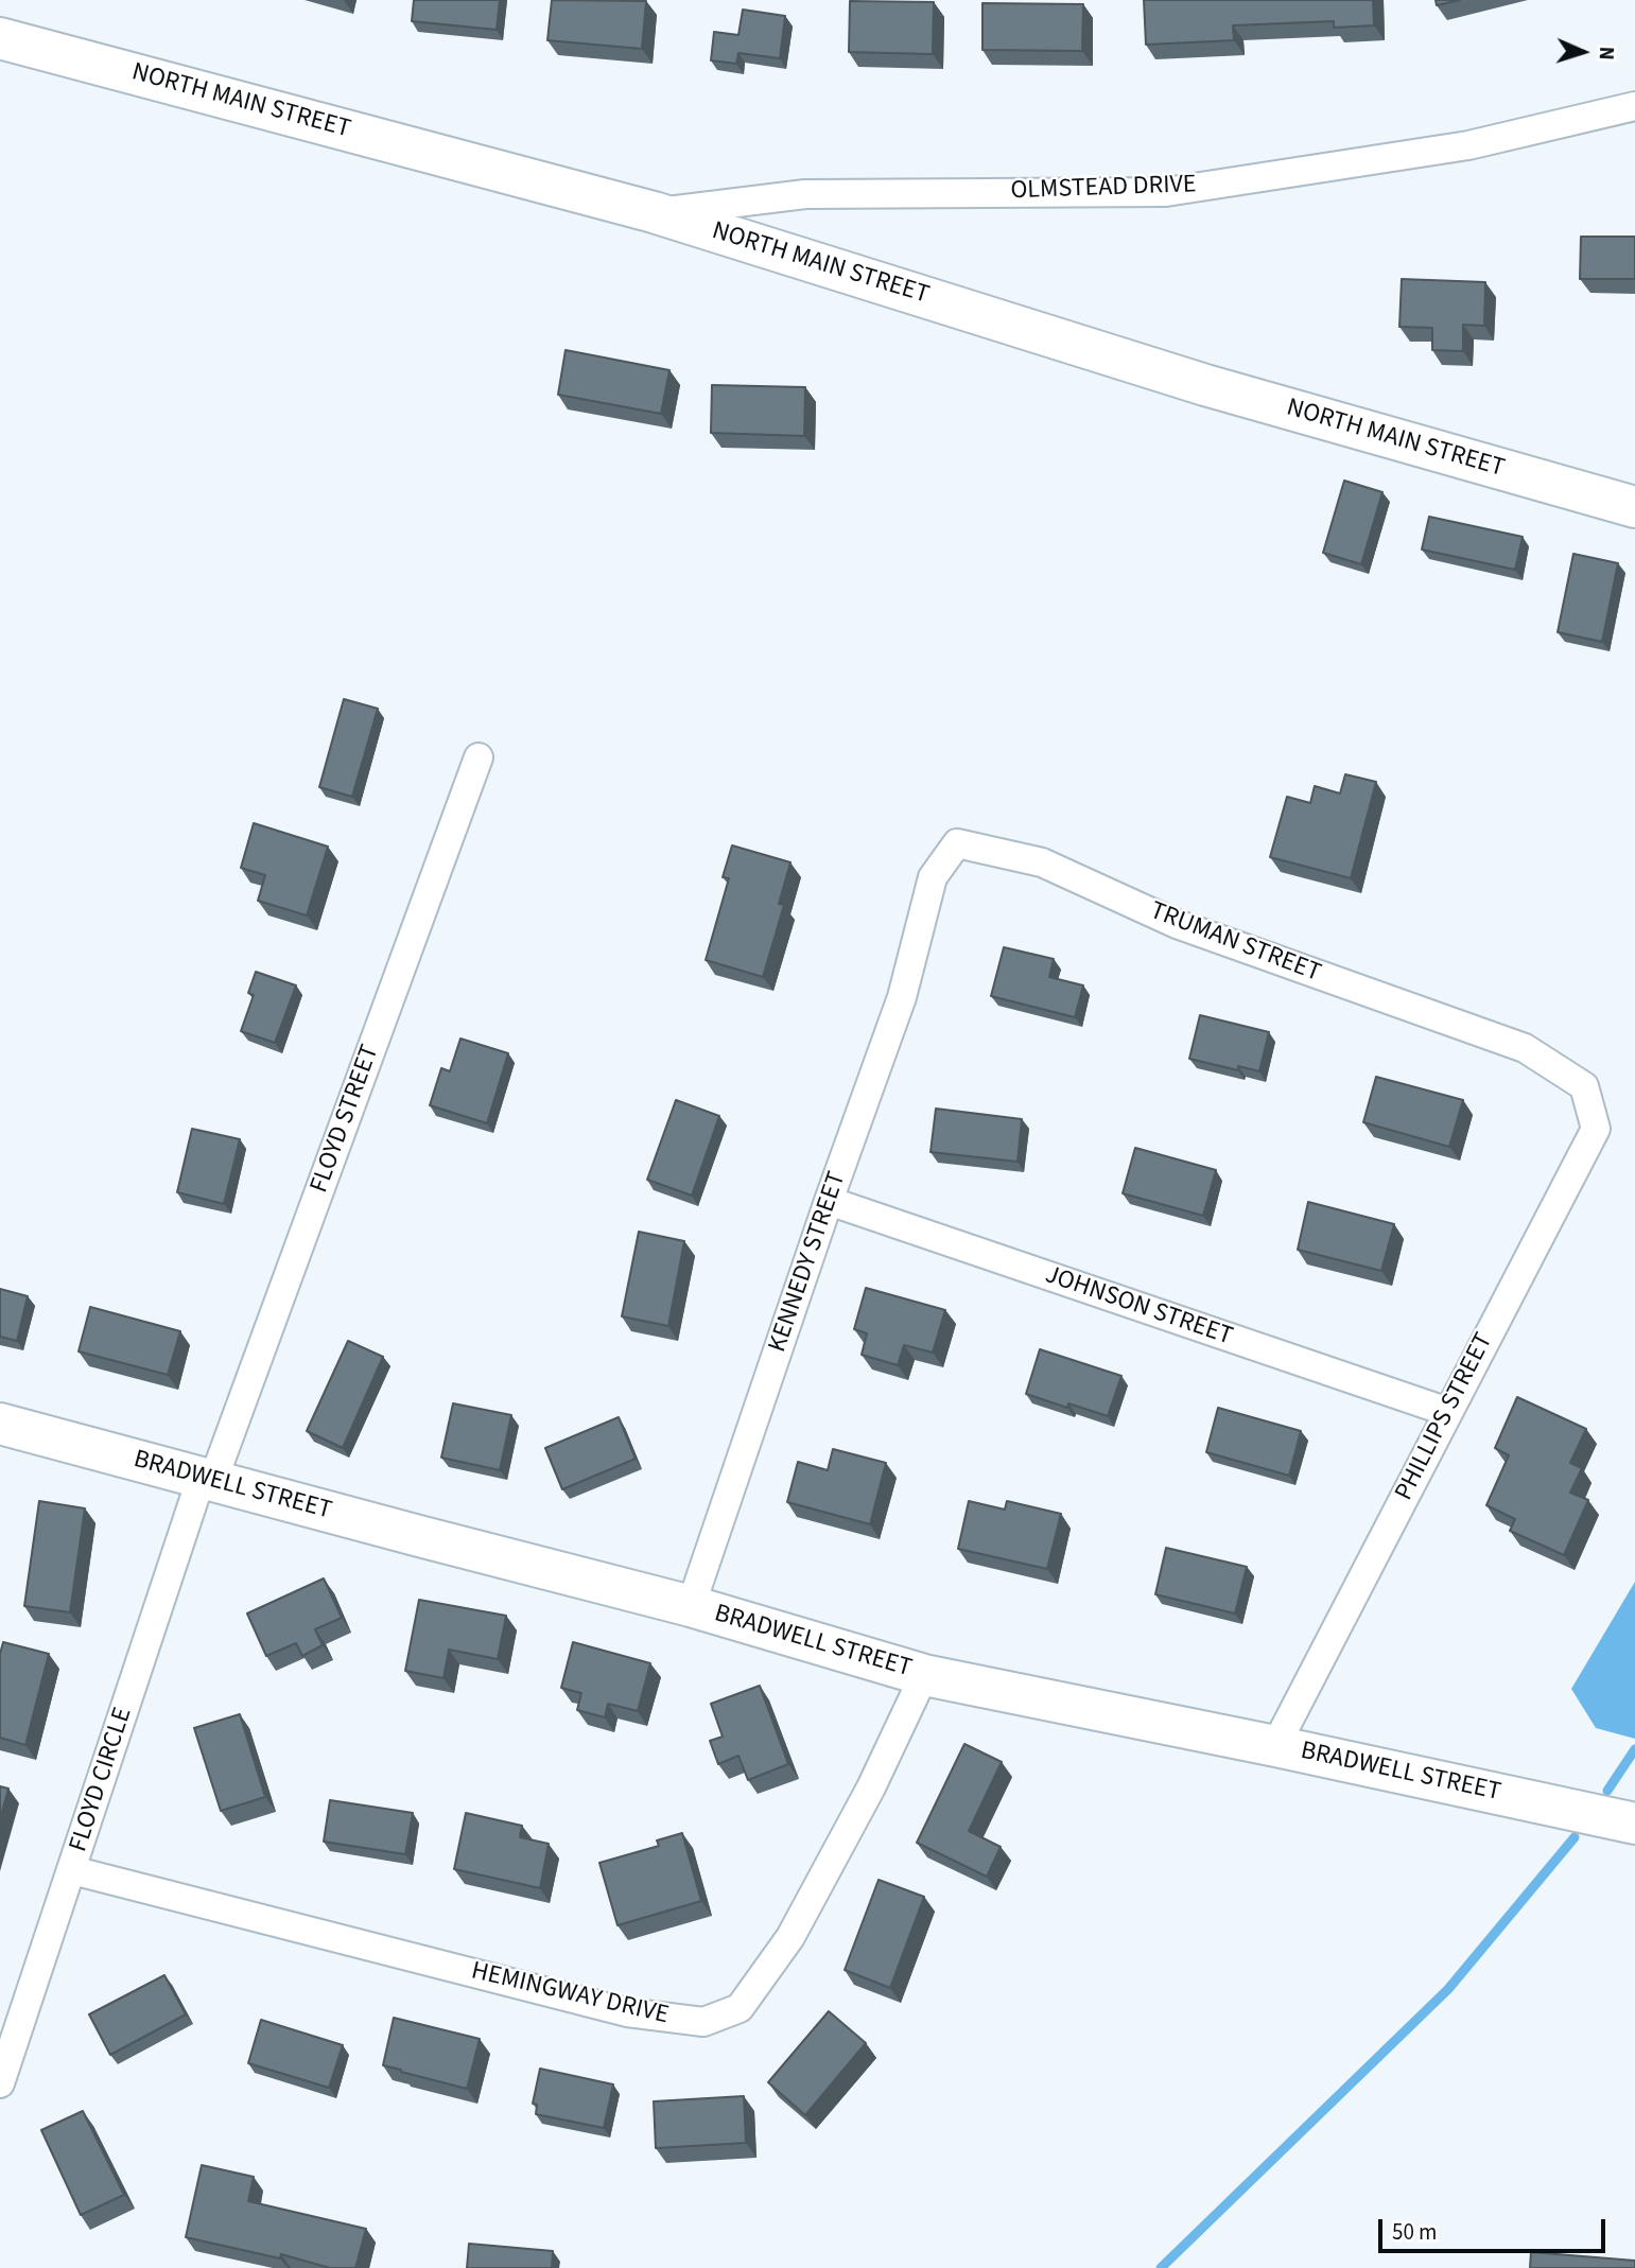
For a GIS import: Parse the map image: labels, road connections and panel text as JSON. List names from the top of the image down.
{
  "streets": {
    "street": [
      "NORTH MAIN STREET",
      "OLMSTEAD DRIVE",
      "TRUMAN STREET",
      "FLOYD STREET",
      "KENNEDY STREET",
      "JOHNSON STREET",
      "PHILLIPS STREET",
      "BRADWELL STREET",
      "FLOYD CIRCLE",
      "HEMINGWAY DRIVE"
    ]
  },
  "crossings": [
    ["NORTH MAIN STREET", "OLMSTEAD DRIVE"],
    ["TRUMAN STREET", "KENNEDY STREET"],
    ["TRUMAN STREET", "PHILLIPS STREET"],
    ["FLOYD STREET", "BRADWELL STREET"],
    ["FLOYD STREET", "FLOYD CIRCLE"],
    ["KENNEDY STREET", "JOHNSON STREET"],
    ["KENNEDY STREET", "BRADWELL STREET"],
    ["JOHNSON STREET", "PHILLIPS STREET"],
    ["PHILLIPS STREET", "BRADWELL STREET"],
    ["BRADWELL STREET", "FLOYD CIRCLE"],
    ["BRADWELL STREET", "HEMINGWAY DRIVE"],
    ["FLOYD CIRCLE", "HEMINGWAY DRIVE"]
  ],
  "scale_bar": "50 m",
  "north": "right"
}
